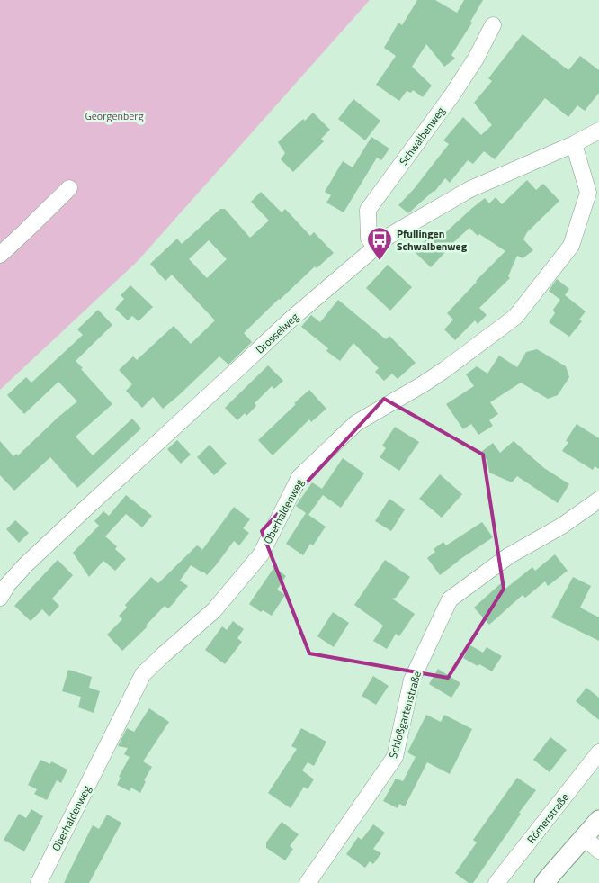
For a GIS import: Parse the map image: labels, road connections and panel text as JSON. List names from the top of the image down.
{
  "streets": {
    "street": [
      "Schwalbenweg",
      "Drosselweg",
      "Oberhaldenweg",
      "Schloßgartenstraße",
      "Römerstraße"
    ]
  },
  "crossings": [
    ["Schwalbenweg", "Drosselweg"],
    ["Drosselweg", "Oberhaldenweg"]
  ],
  "parks": ["Georgenberg"],
  "places": {
    "bus stop": ["Pfullingen Schwalbenweg"]
  }
}
